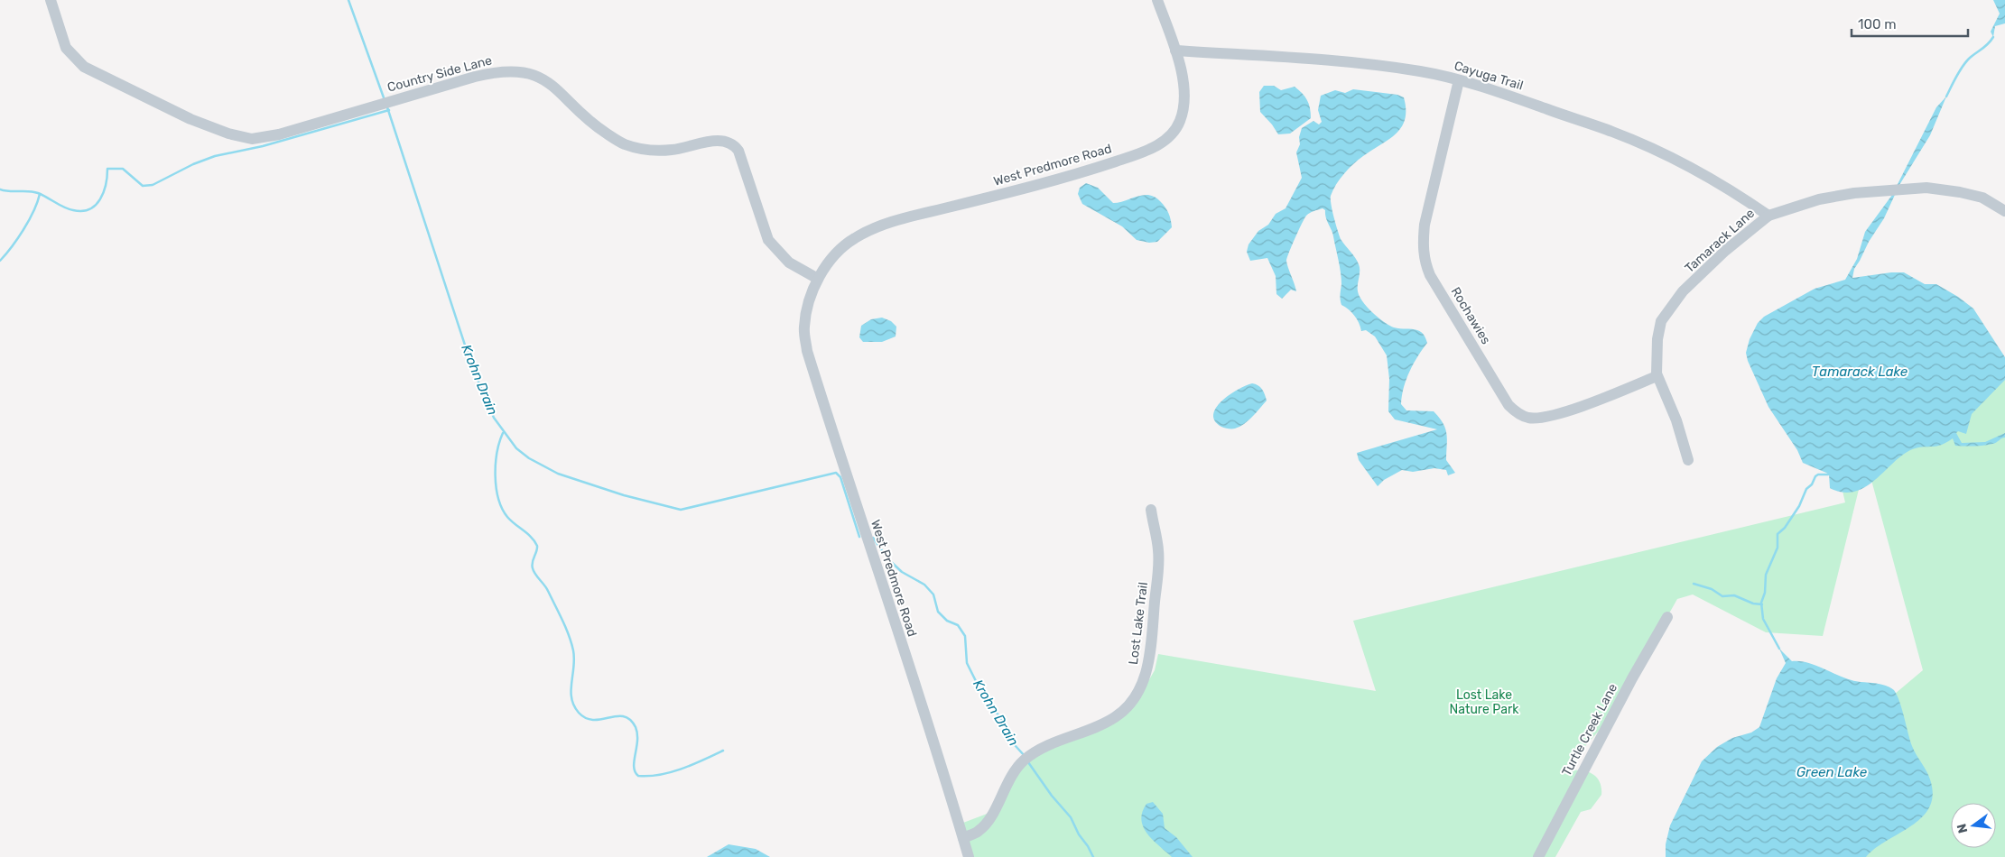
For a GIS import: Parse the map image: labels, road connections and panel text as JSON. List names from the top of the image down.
{
  "streets": {
    "street": [
      "Country Side Lane",
      "Cayuga Trail",
      "West Predmore Road",
      "Tamarack Lane",
      "Rochawies",
      "Lost Lake Trail",
      "Turtle Creek Lane"
    ]
  },
  "crossings": [
    ["Country Side Lane", "West Predmore Road"],
    ["Cayuga Trail", "West Predmore Road"],
    ["Cayuga Trail", "Tamarack Lane"],
    ["Cayuga Trail", "Rochawies"],
    ["West Predmore Road", "Lost Lake Trail"],
    ["Tamarack Lane", "Rochawies"]
  ],
  "water": ["Tamarack Lake", "Krohn Drain", "Green Lake"],
  "parks": ["Lost Lake Nature Park"],
  "scale_bar": "100 m",
  "north": "left"
}
